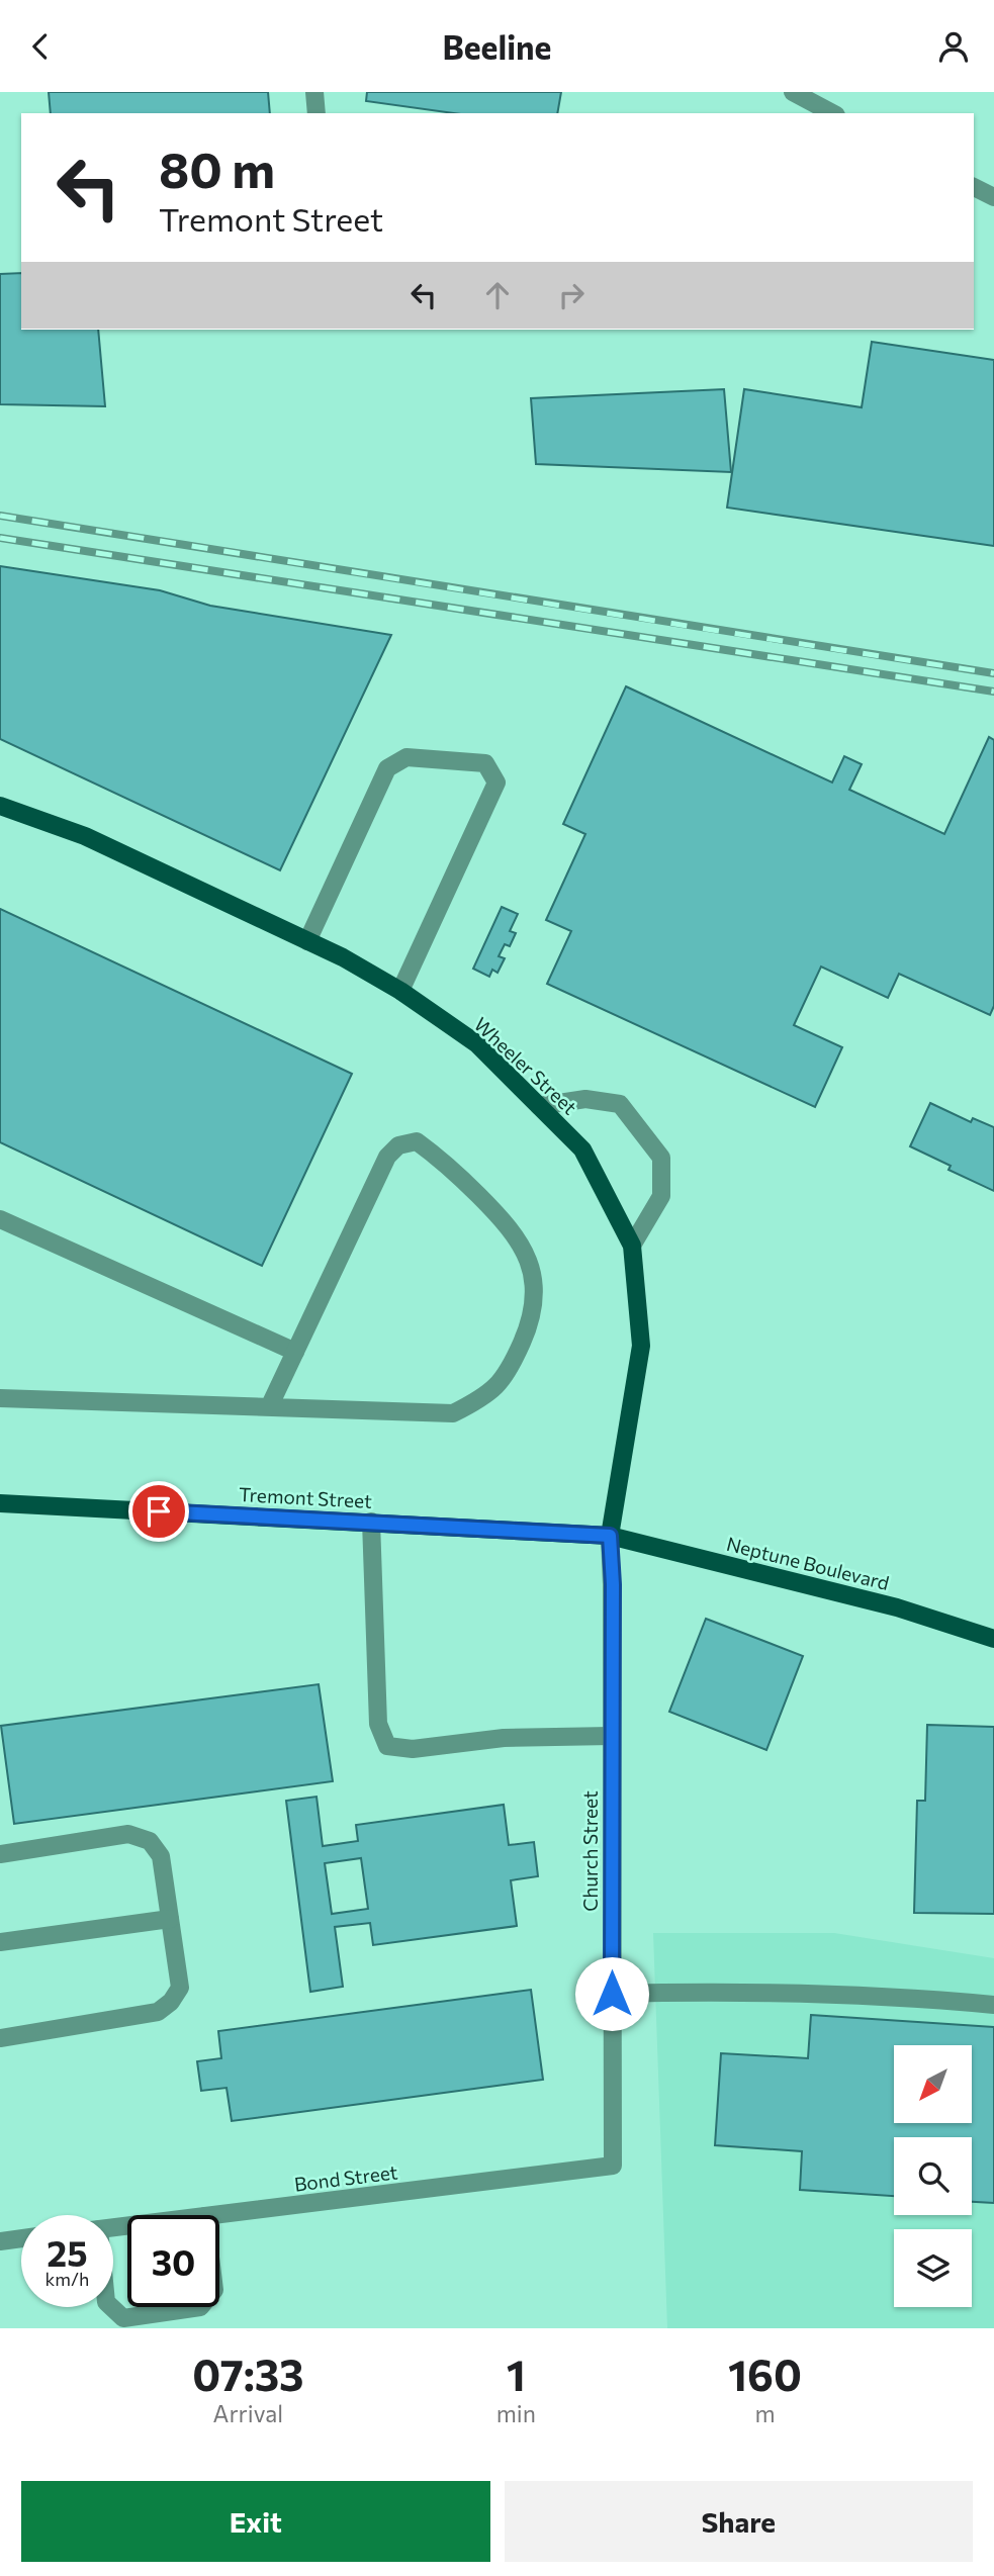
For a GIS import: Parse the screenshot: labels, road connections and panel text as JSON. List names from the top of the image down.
{
  "streets": {
    "main road": ["Wheeler Street", "Tremont Street", "Neptune Boulevard"],
    "street": ["Church Street", "Bond Street"]
  },
  "crossings": [
    ["Wheeler Street", "Tremont Street"],
    ["Wheeler Street", "Neptune Boulevard"],
    ["Wheeler Street", "Church Street"],
    ["Tremont Street", "Neptune Boulevard"],
    ["Tremont Street", "Church Street"],
    ["Neptune Boulevard", "Church Street"],
    ["Church Street", "Bond Street"]
  ],
  "north": "bottom left",
  "page": {
    "header": "Beeline",
    "turn": ["80 m", "Tremont Street"],
    "speed": "25 km/h",
    "limit": "30",
    "eta": [
      "07:33",
      "Arrival",
      "1",
      "min",
      "160",
      "m"
    ],
    "buttons": ["Exit", "Share"]
  }
}
